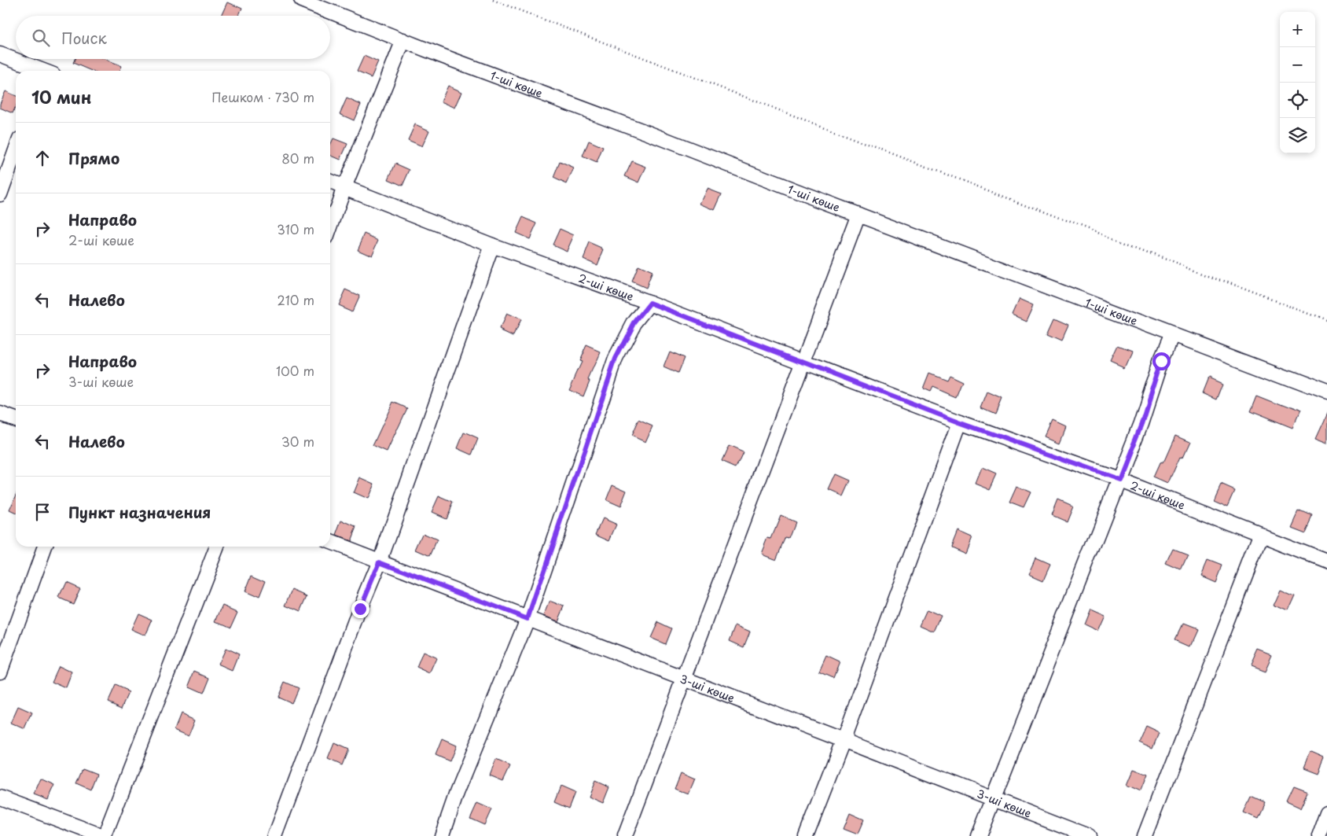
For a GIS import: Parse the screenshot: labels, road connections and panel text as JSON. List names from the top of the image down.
{
  "streets": {
    "lane": ["1-ші көше", "2-ші көше", "3-ші көше"]
  },
  "page": {
    "map_buttons": ["+", "−"],
    "search": "Поиск",
    "heading": ["10 мин", "Пешком · 730 m"],
    "list": [
      ["Прямо", "80 m"],
      ["Направо", "2-ші көше", "310 m"],
      ["Налево", "210 m"],
      ["Направо", "3-ші көше", "100 m"],
      ["Налево", "30 m"],
      "Пункт назначения"
    ]
  }
}
